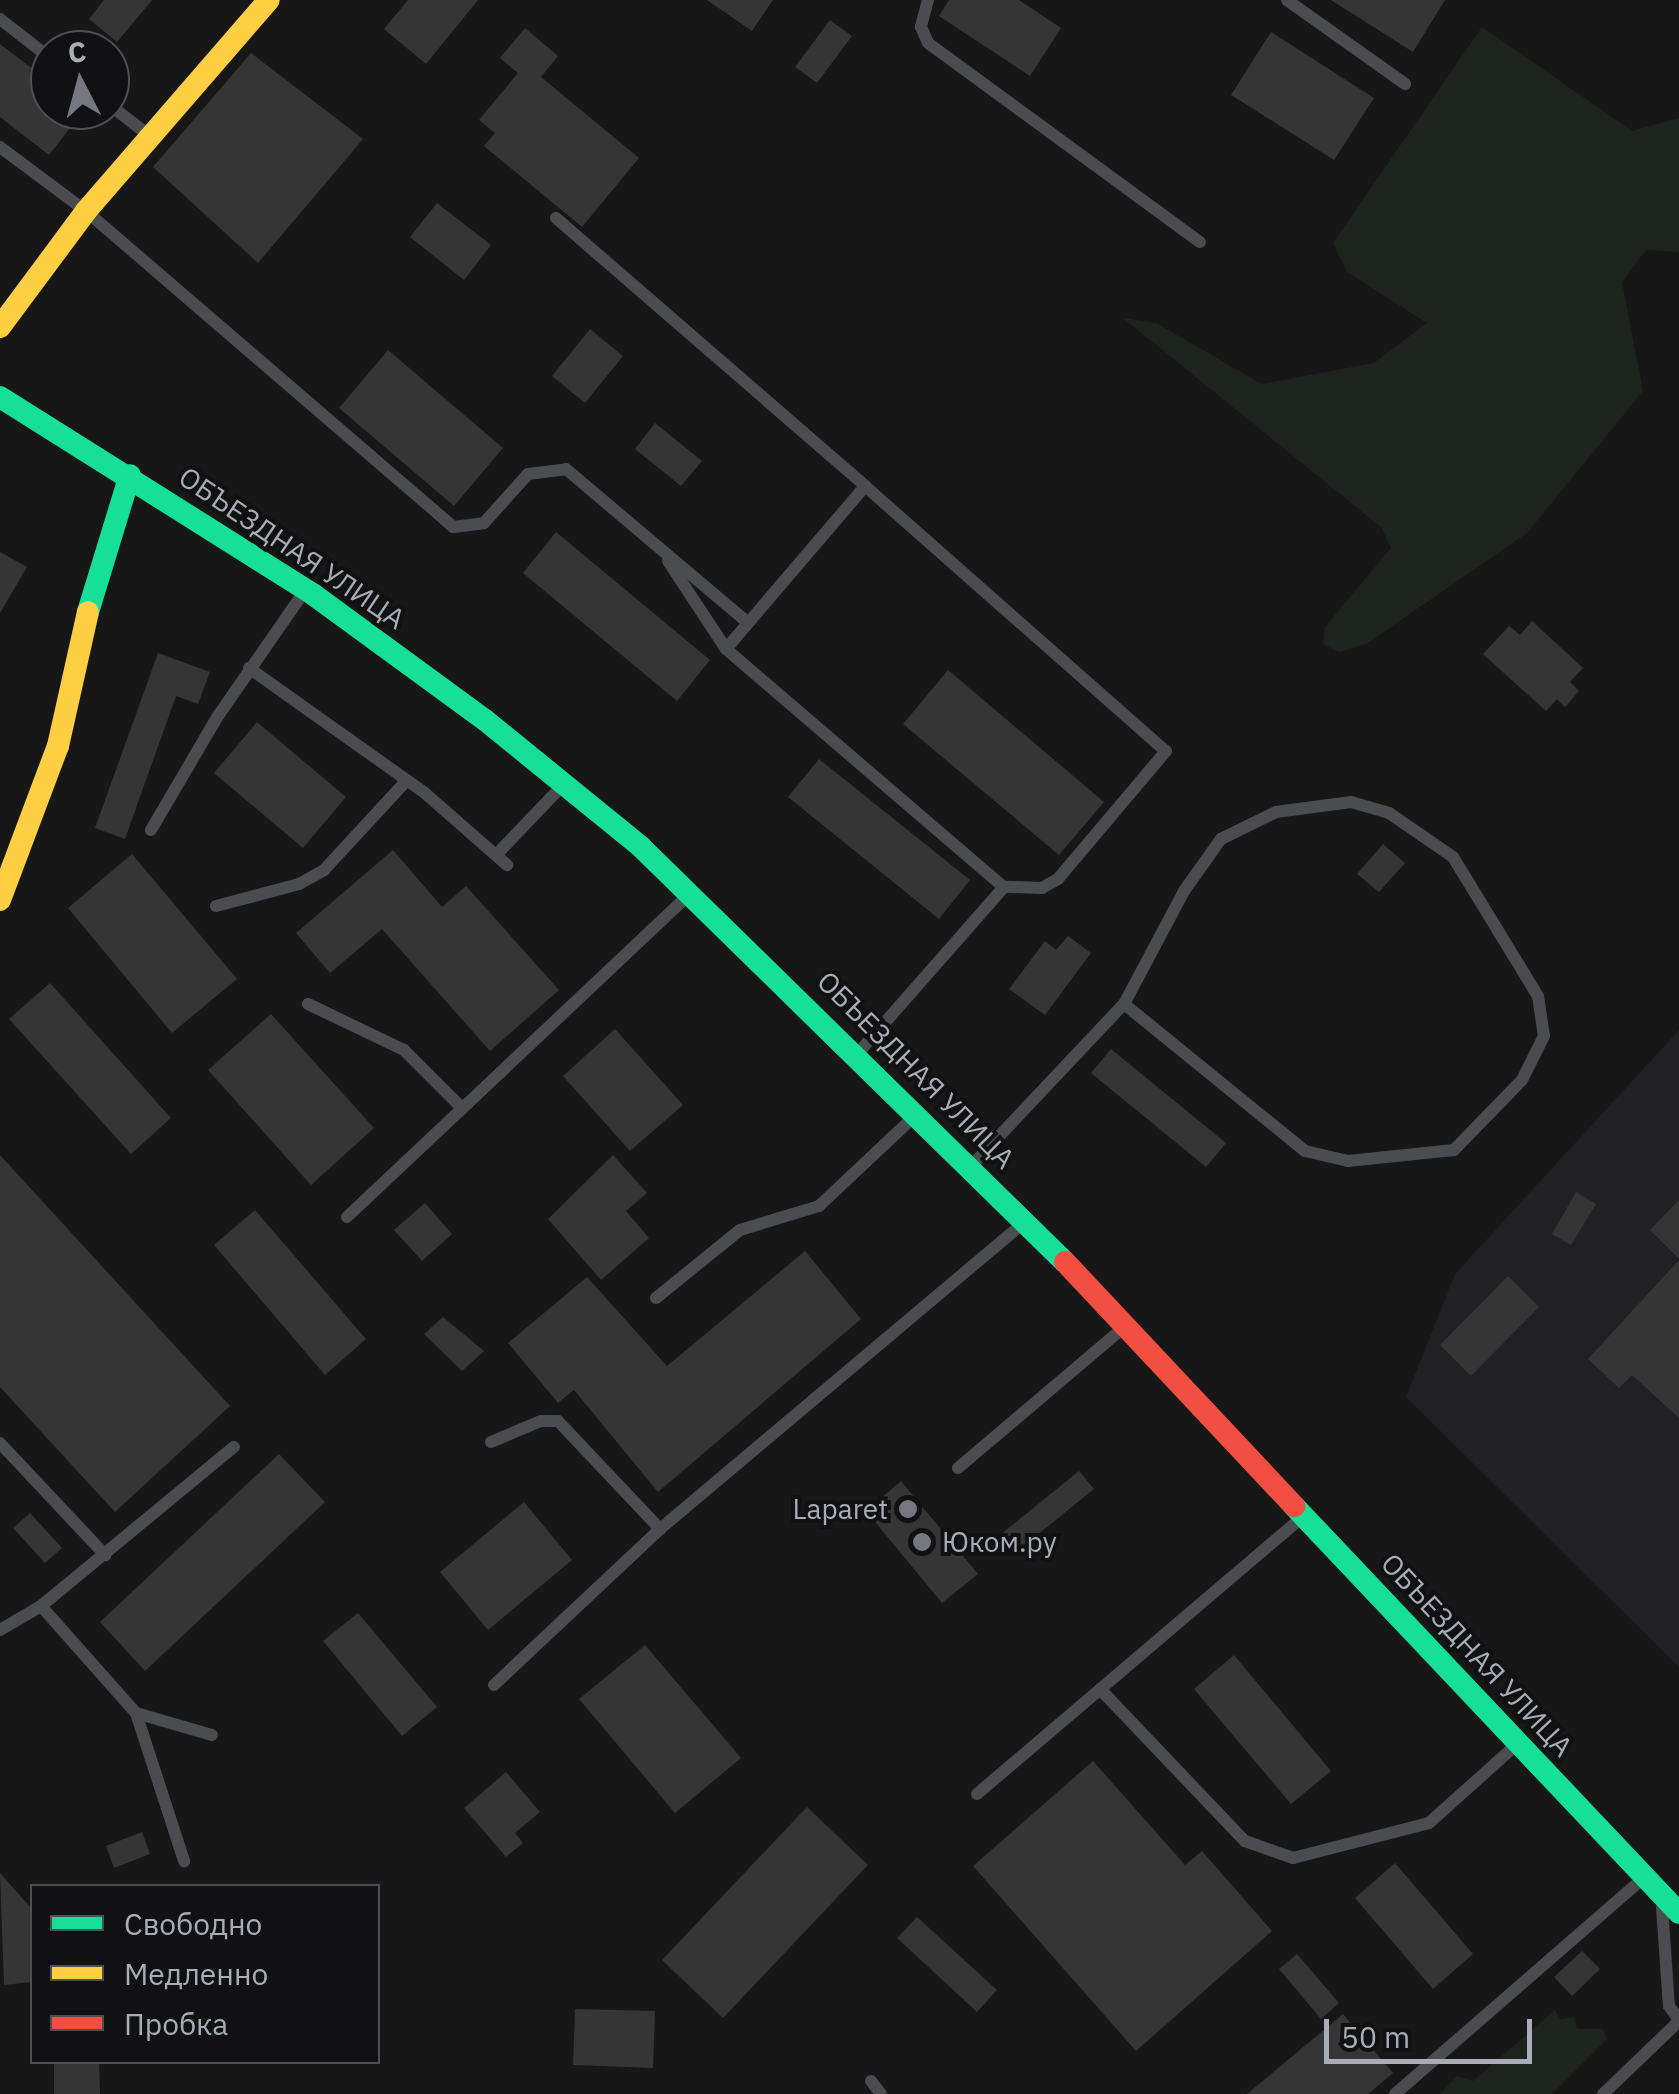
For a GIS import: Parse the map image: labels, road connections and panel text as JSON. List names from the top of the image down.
{
  "streets": {
    "main road": ["ОБЪЕЗДНАЯ УЛИЦА"]
  },
  "places": ["Laparet", "Юком.ру"],
  "legend": ["Свободно", "Медленно", "Пробка"],
  "scale_bar": "50 m",
  "north": "top"
}
